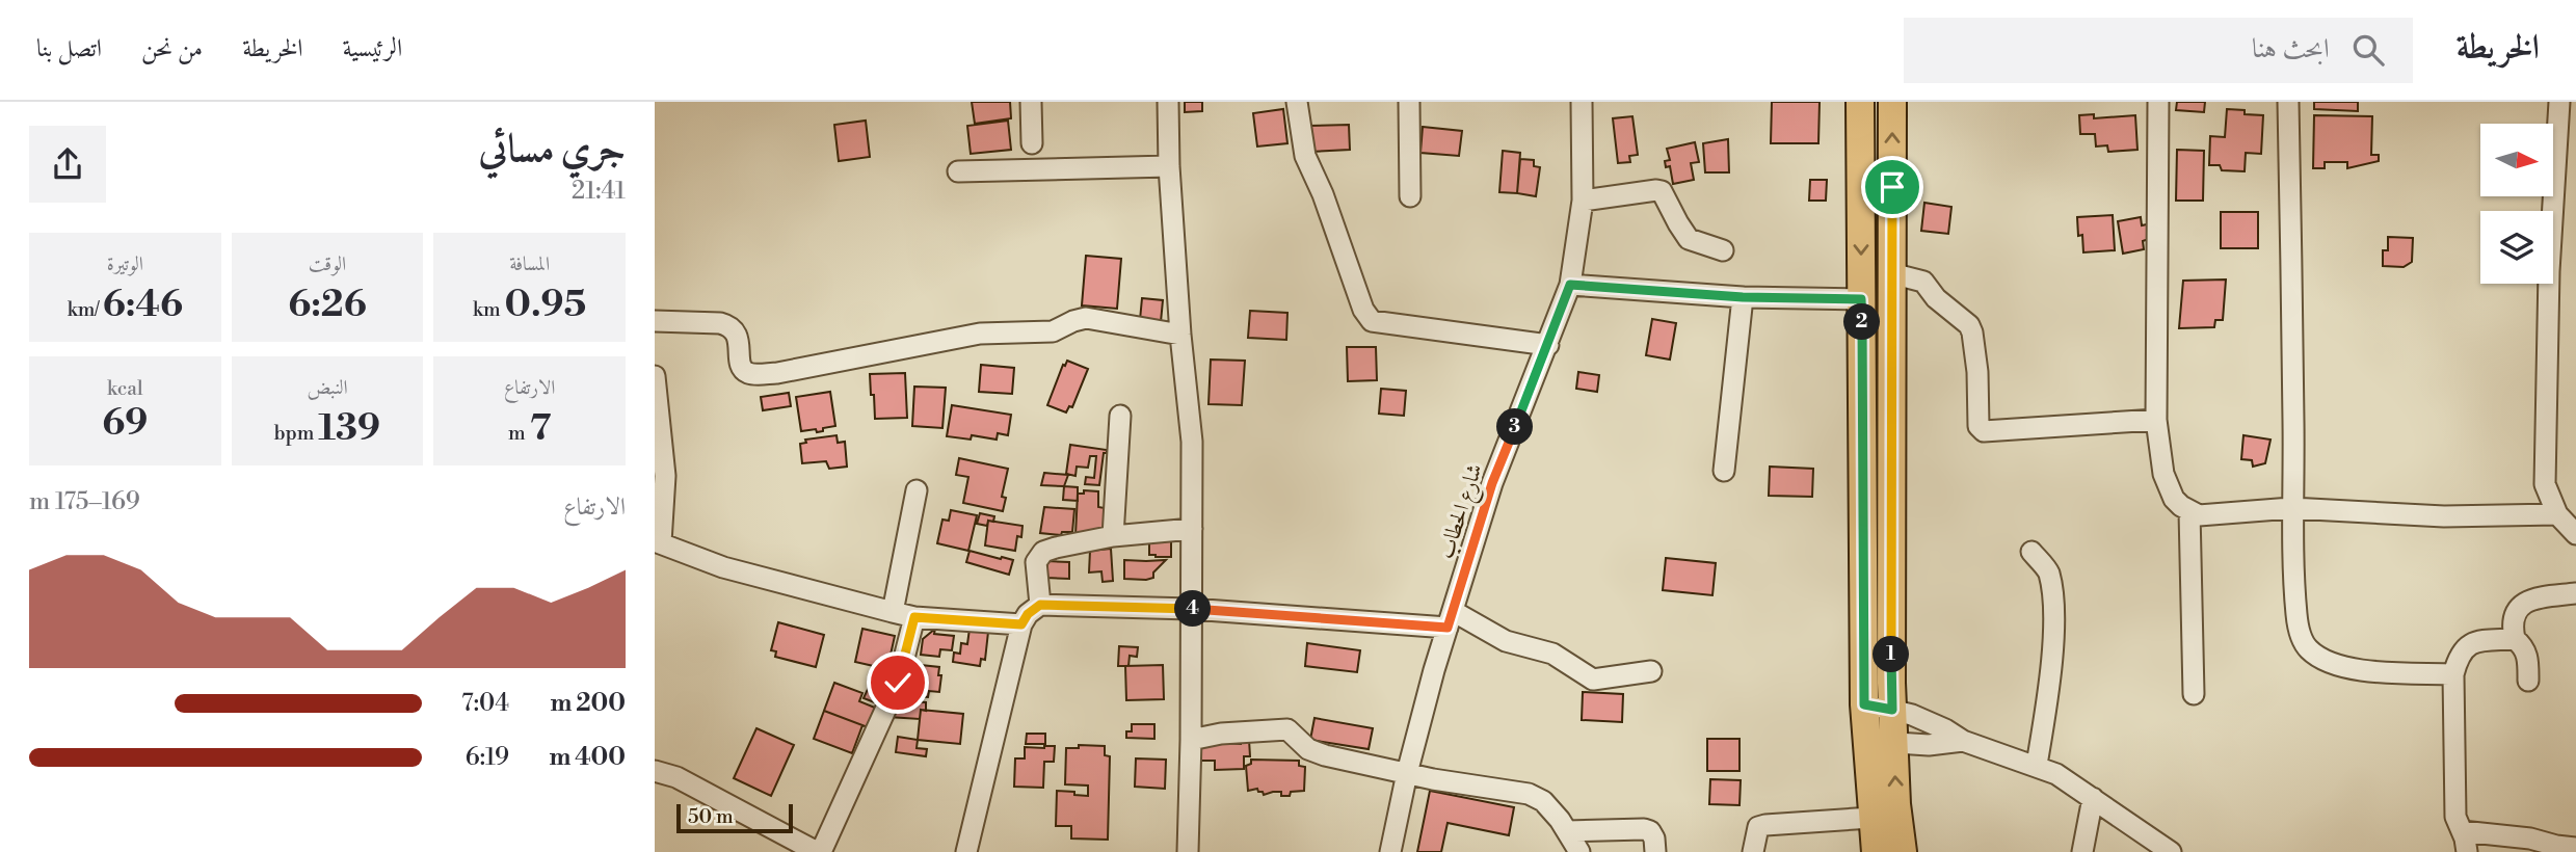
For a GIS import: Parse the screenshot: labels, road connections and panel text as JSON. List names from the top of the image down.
{
  "streets": {
    "street": ["شارع الحطاب"]
  },
  "scale_bar": "50 m",
  "north": "right",
  "page": {
    "header": "الخريطة",
    "search": "ابحث هنا",
    "nav": [
      "الرئيسية",
      "الخريطة",
      "من نحن",
      "اتصل بنا"
    ],
    "heading": ["جري مسائي", "21:41"],
    "stats": [
      ["المسافة", "0.95 km"],
      ["الوقت", "6:26"],
      ["الوتيرة", "6:46 /km"],
      ["الارتفاع", "7 m"],
      ["النبض", "139 bpm"],
      ["kcal", "69"]
    ],
    "pins": [
      "2",
      "3",
      "4",
      "1"
    ],
    "chart": ["الارتفاع", "169–175 m"],
    "list": [
      {
        "name": "200 m",
        "note": "7:04"
      },
      {
        "name": "400 m",
        "note": "6:19"
      }
    ],
    "scale": "50 m"
  }
}
